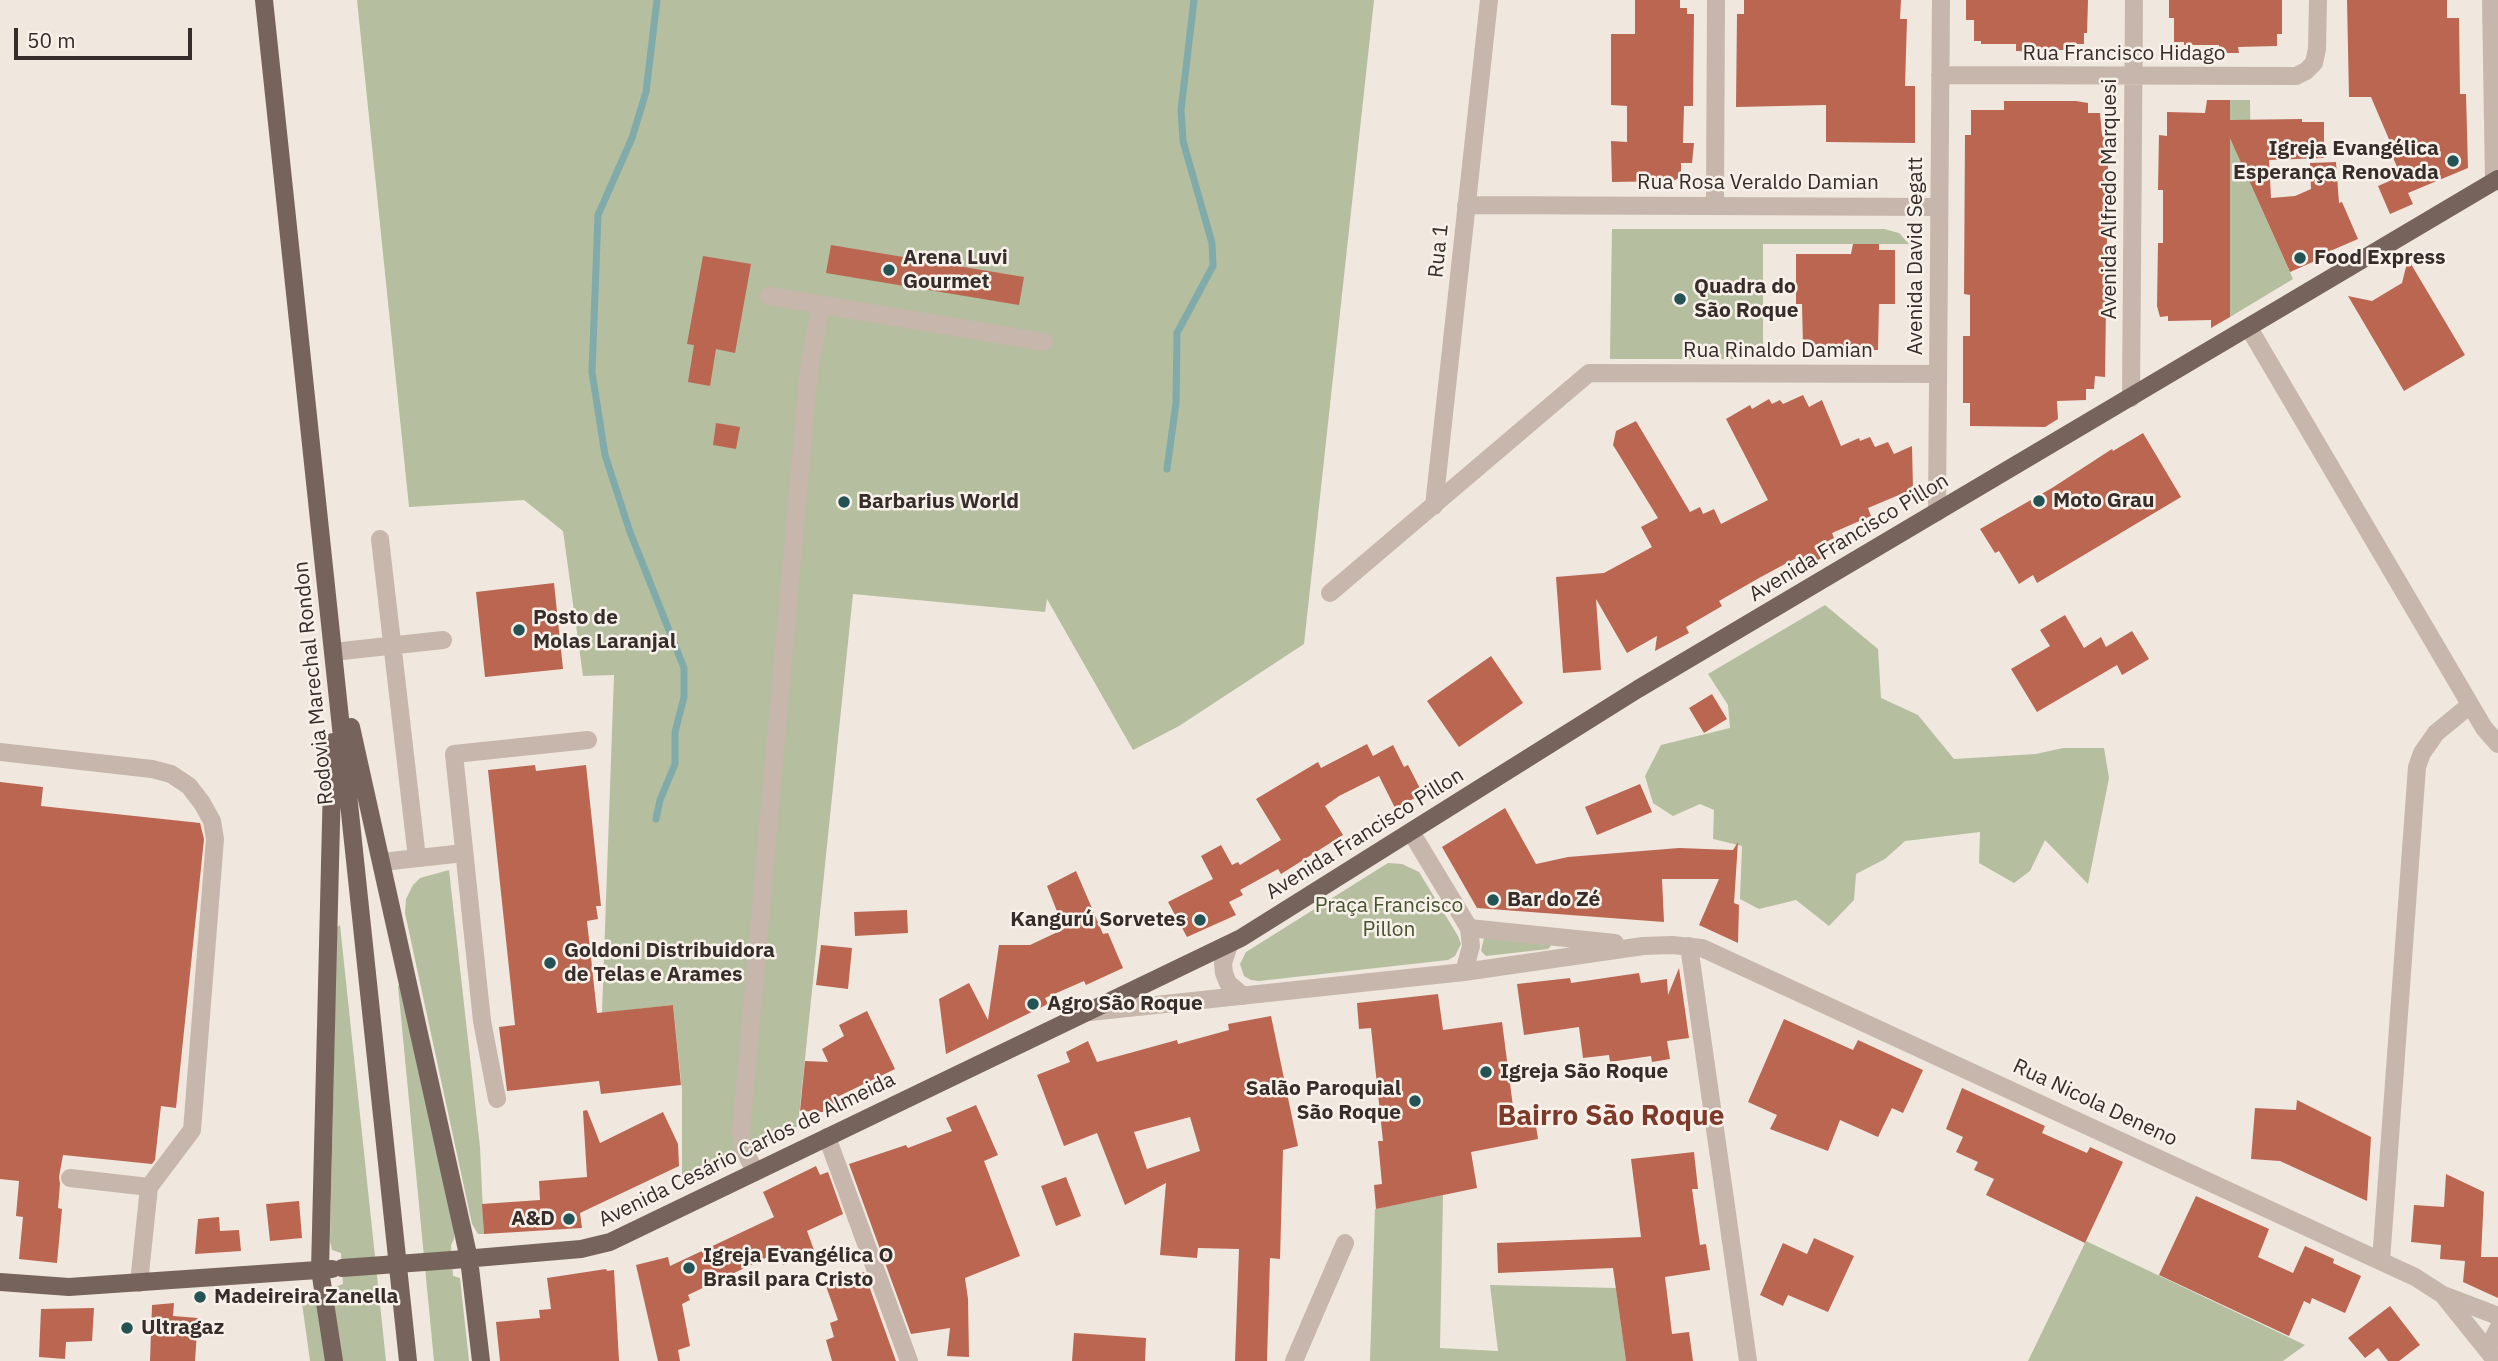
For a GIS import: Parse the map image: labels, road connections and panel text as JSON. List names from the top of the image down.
{
  "streets": {
    "main road": ["Avenida Francisco Pillon", "Rodovia Marechal Rondon", "Avenida Cesário Carlos de Almeida"],
    "street": [
      "Rua Francisco Hidago",
      "Rua Rosa Veraldo Damian",
      "Avenida Alfredo Marquesi",
      "Rua 1",
      "Avenida David Segatt",
      "Rua Rinaldo Damian",
      "Rua Nicola Deneno"
    ]
  },
  "crossings": [
    ["Rua Francisco Hidago", "Avenida Alfredo Marquesi"],
    ["Rua Francisco Hidago", "Avenida David Segatt"],
    ["Rua Rosa Veraldo Damian", "Rua 1"],
    ["Rua Rosa Veraldo Damian", "Avenida David Segatt"],
    ["Avenida Alfredo Marquesi", "Avenida Francisco Pillon"],
    ["Rua 1", "Rua Rinaldo Damian"],
    ["Avenida David Segatt", "Rua Rinaldo Damian"],
    ["Avenida David Segatt", "Avenida Francisco Pillon"],
    ["Avenida Francisco Pillon", "Avenida Cesário Carlos de Almeida"]
  ],
  "districts": ["Bairro São Roque"],
  "parks": ["Praça Francisco Pillon"],
  "places": [
    "Igreja Evangélica Esperança Renovada",
    "Food Express",
    "Arena Luvi Gourmet",
    "Quadra do São Roque",
    "Moto Grau",
    "Barbarius World",
    "Posto de Molas Laranjal",
    "Bar do Zé",
    "Kangurú Sorvetes",
    "Goldoni Distribuidora de Telas e Arames",
    "Agro São Roque",
    "Igreja São Roque",
    "Salão Paroquial São Roque",
    "A&D",
    "Igreja Evangélica O Brasil para Cristo",
    "Madeireira Zanella",
    "Ultragaz"
  ],
  "scale_bar": "50 m"
}
